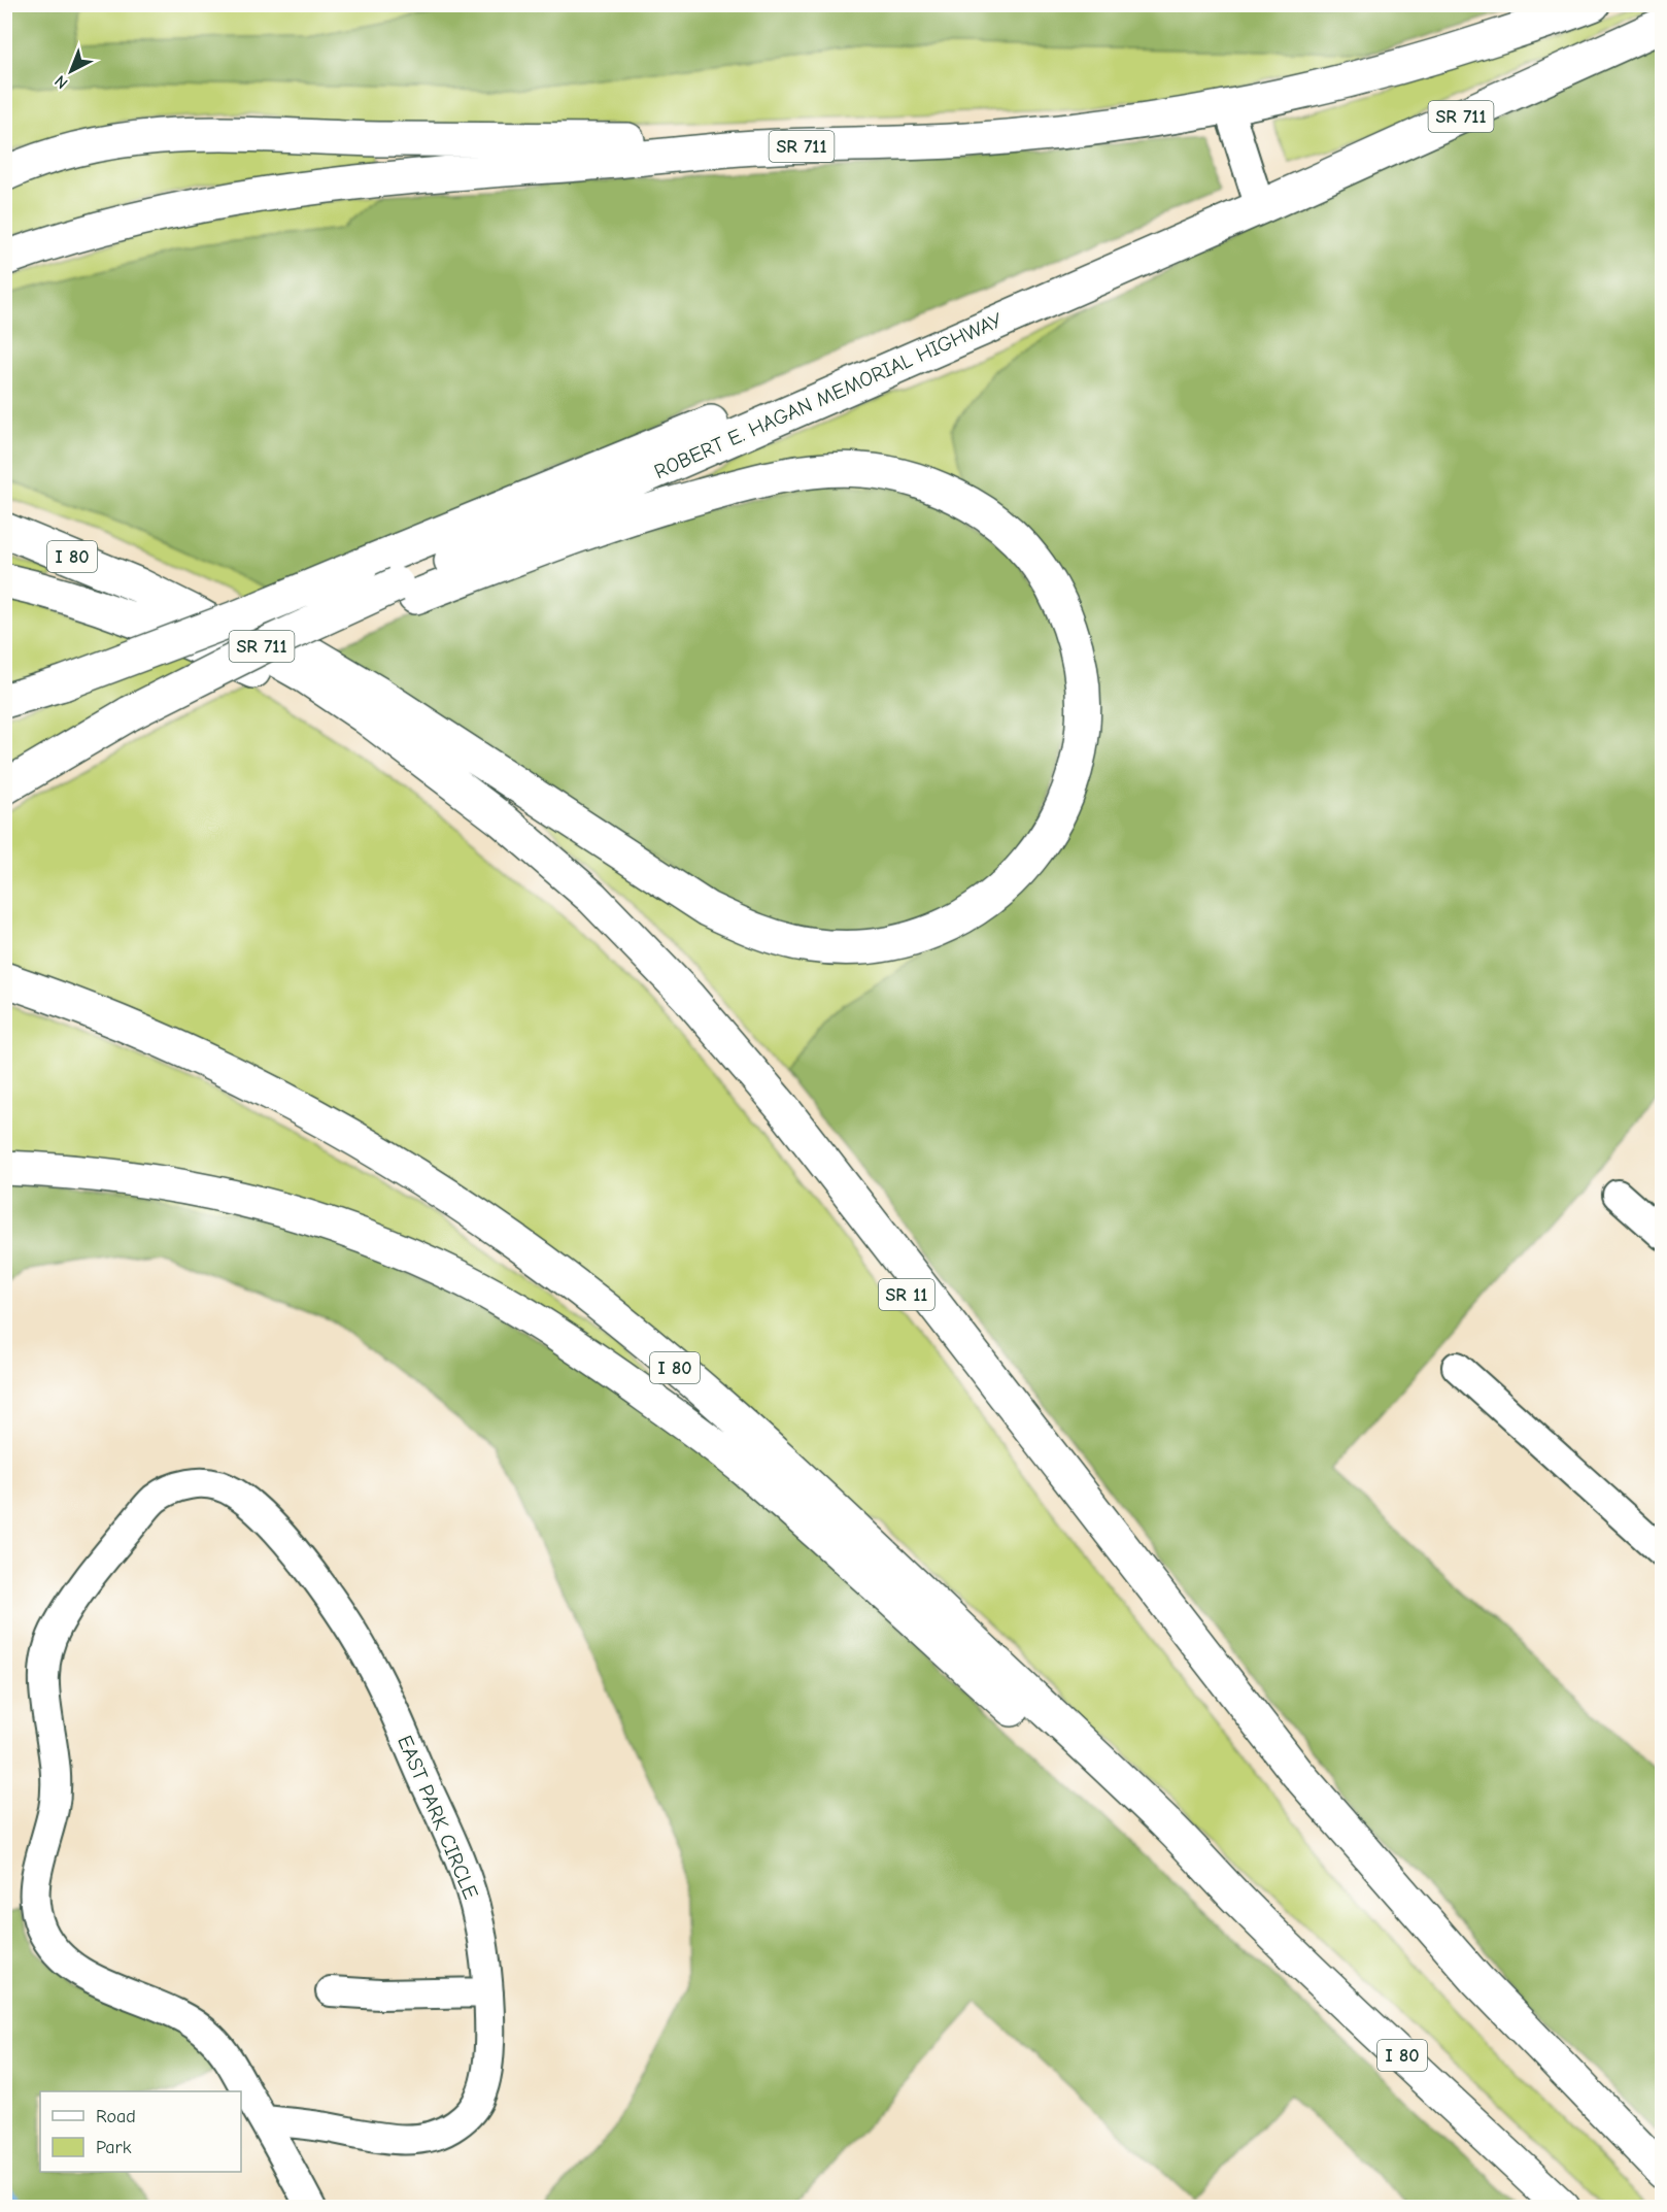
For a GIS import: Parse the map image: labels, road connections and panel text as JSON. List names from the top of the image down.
{
  "streets": {
    "highway": [
      "SR 711",
      "ROBERT E. HAGAN MEMORIAL HIGHWAY",
      "I 80",
      "SR 11"
    ],
    "street": ["EAST PARK CIRCLE"]
  },
  "legend": ["Road", "Park"],
  "north": "bottom left"
}
